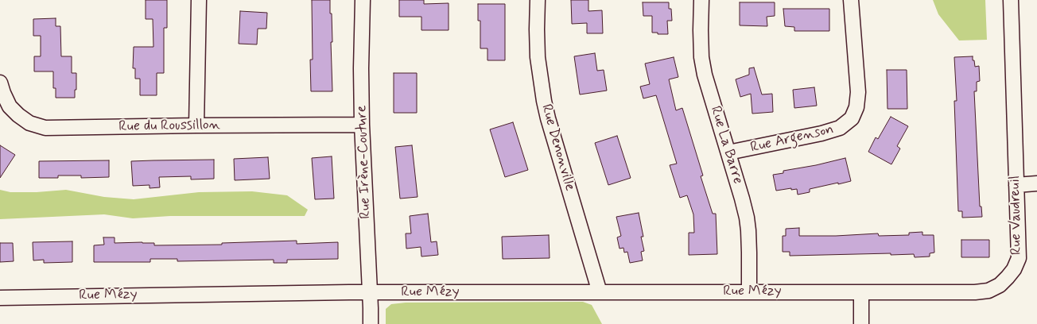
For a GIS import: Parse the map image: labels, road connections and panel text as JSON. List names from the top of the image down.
{
  "streets": {
    "street": [
      "Rue du Roussillon",
      "Rue Argenson",
      "Rue La Barre",
      "Rue Denonville",
      "Rue Irène-Couture",
      "Rue Vaudreuil",
      "Rue Mézy"
    ]
  },
  "crossings": [
    ["Rue du Roussillon", "Rue Irène-Couture"],
    ["Rue Argenson", "Rue La Barre"],
    ["Rue La Barre", "Rue Mézy"],
    ["Rue Denonville", "Rue Mézy"],
    ["Rue Irène-Couture", "Rue Mézy"],
    ["Rue Vaudreuil", "Rue Mézy"]
  ]
}
